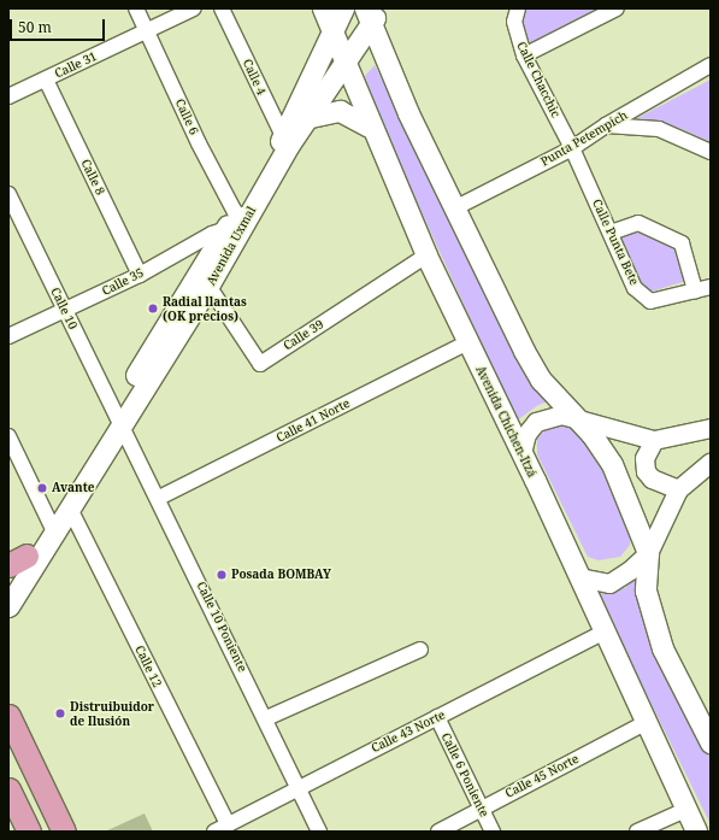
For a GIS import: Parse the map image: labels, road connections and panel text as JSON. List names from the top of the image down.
{
  "streets": {
    "main road": ["Avenida Uxmal", "Avenida Chichen-Itzá"],
    "street": [
      "Calle 31",
      "Calle 4",
      "Calle Chacchic",
      "Calle 6",
      "Punta Petempich",
      "Calle 8",
      "Calle Punta Bete",
      "Calle 35",
      "Calle 10",
      "Calle 39",
      "Calle 41 Norte",
      "Calle 10 Poniente",
      "Calle 12",
      "Calle 43 Norte",
      "Calle 6 Poniente",
      "Calle 45 Norte"
    ]
  },
  "crossings": [
    ["Calle 31", "Calle 6"],
    ["Calle 31", "Calle 8"],
    ["Calle 4", "Avenida Uxmal"],
    ["Calle Chacchic", "Punta Petempich"],
    ["Calle Chacchic", "Calle Punta Bete"],
    ["Calle 6", "Avenida Uxmal"],
    ["Punta Petempich", "Calle Punta Bete"],
    ["Calle 8", "Calle 35"],
    ["Avenida Uxmal", "Calle 35"],
    ["Avenida Uxmal", "Calle 10"],
    ["Avenida Uxmal", "Calle 39"],
    ["Avenida Uxmal", "Avenida Chichen-Itzá"],
    ["Avenida Uxmal", "Calle 10 Poniente"],
    ["Avenida Uxmal", "Calle 12"],
    ["Calle 35", "Calle 10"],
    ["Calle 10", "Calle 10 Poniente"],
    ["Calle 39", "Avenida Chichen-Itzá"],
    ["Calle 41 Norte", "Avenida Chichen-Itzá"],
    ["Calle 41 Norte", "Calle 10 Poniente"],
    ["Avenida Chichen-Itzá", "Calle 43 Norte"],
    ["Avenida Chichen-Itzá", "Calle 45 Norte"],
    ["Calle 10 Poniente", "Calle 43 Norte"],
    ["Calle 12", "Calle 43 Norte"],
    ["Calle 43 Norte", "Calle 6 Poniente"],
    ["Calle 6 Poniente", "Calle 45 Norte"]
  ],
  "places": [
    "Radial llantas (OK precios)",
    "Avante",
    "Posada BOMBAY",
    "Distruibuidor de Ilusión"
  ],
  "scale_bar": "50 m"
}
